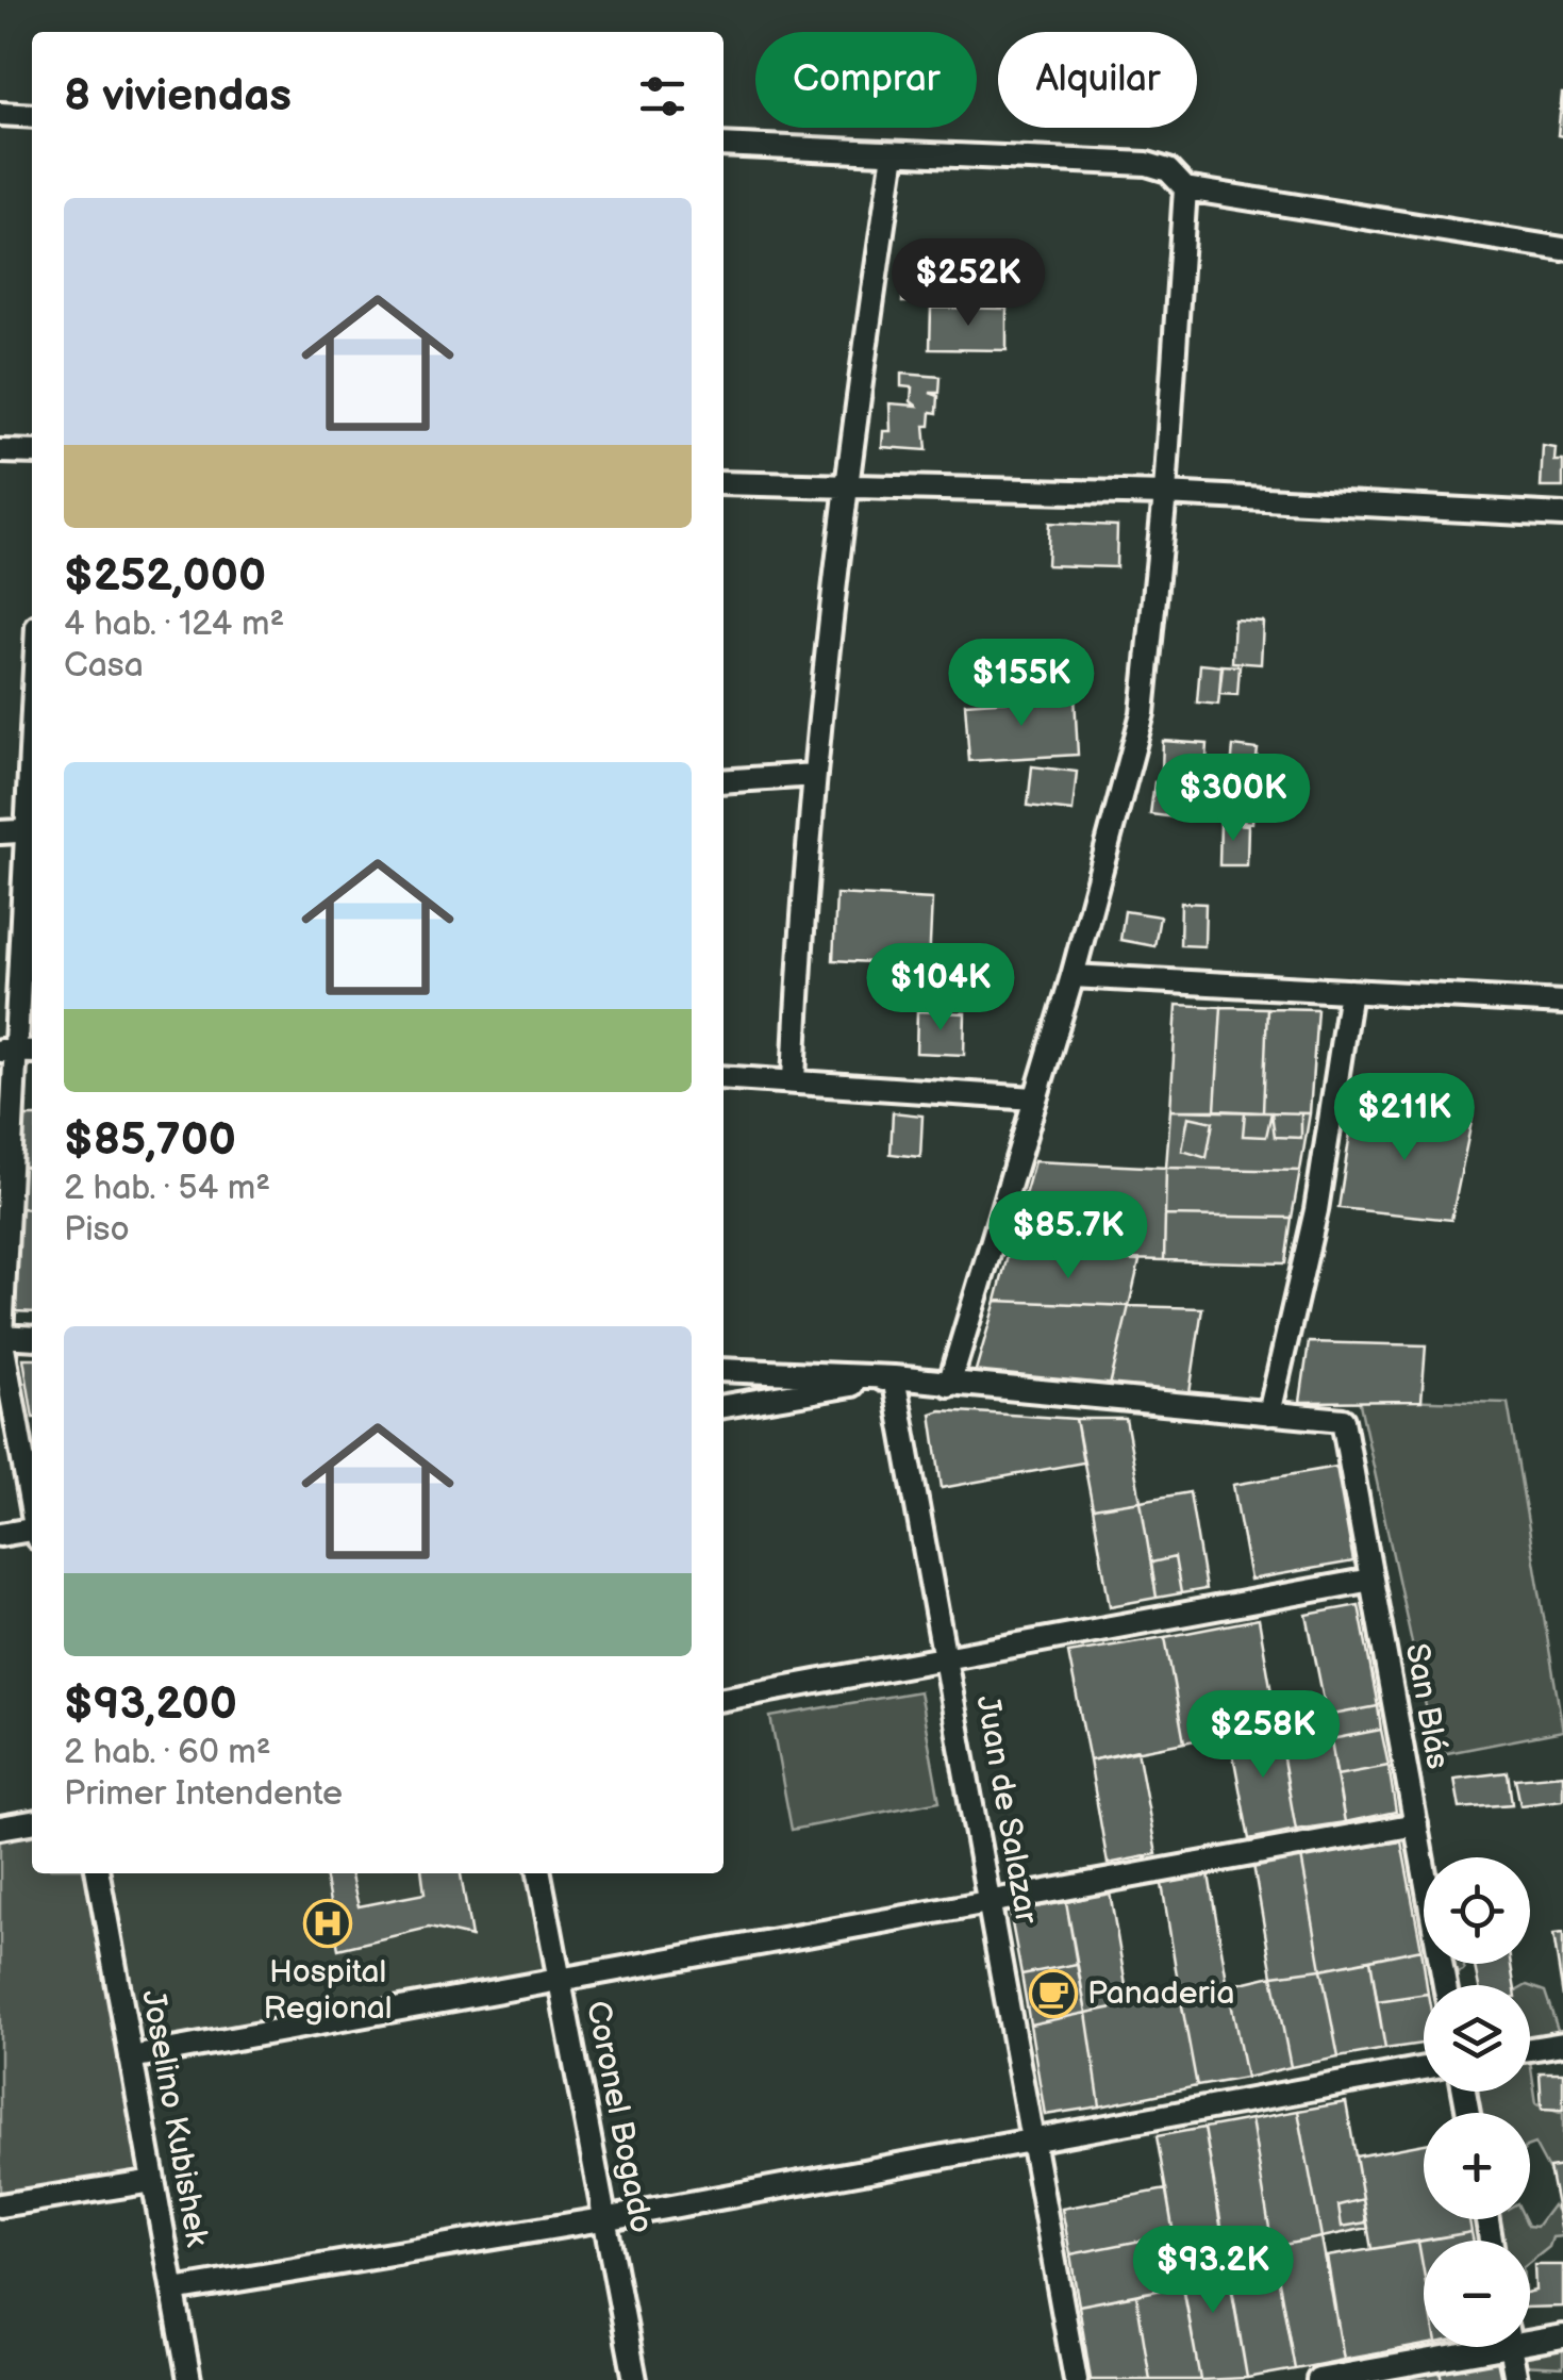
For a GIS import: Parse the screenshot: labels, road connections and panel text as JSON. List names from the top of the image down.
{
  "streets": {
    "street": [
      "San Blás",
      "Juan de Salazar",
      "Coronel Bogado",
      "Joselino Kubishek"
    ]
  },
  "places": {
    "hospital": ["Hospital Regional"],
    "cafe": ["Panaderia"]
  },
  "page": {
    "chip": ["Comprar", "Alquilar"],
    "heading": "8 viviendas",
    "list": [
      {
        "name": "$252,000",
        "note": "4 hab. · 124 m² · Casa"
      },
      {
        "name": "$85,700",
        "note": "2 hab. · 54 m² · Piso"
      },
      {
        "name": "$93,200",
        "note": "2 hab. · 60 m² · Primer Intendente"
      }
    ],
    "price": [
      "$252K",
      "$155K",
      "$300K",
      "$104K",
      "$211K",
      "$85.7K",
      "$258K",
      "$93.2K"
    ],
    "map_buttons": ["+", "−"]
  }
}
